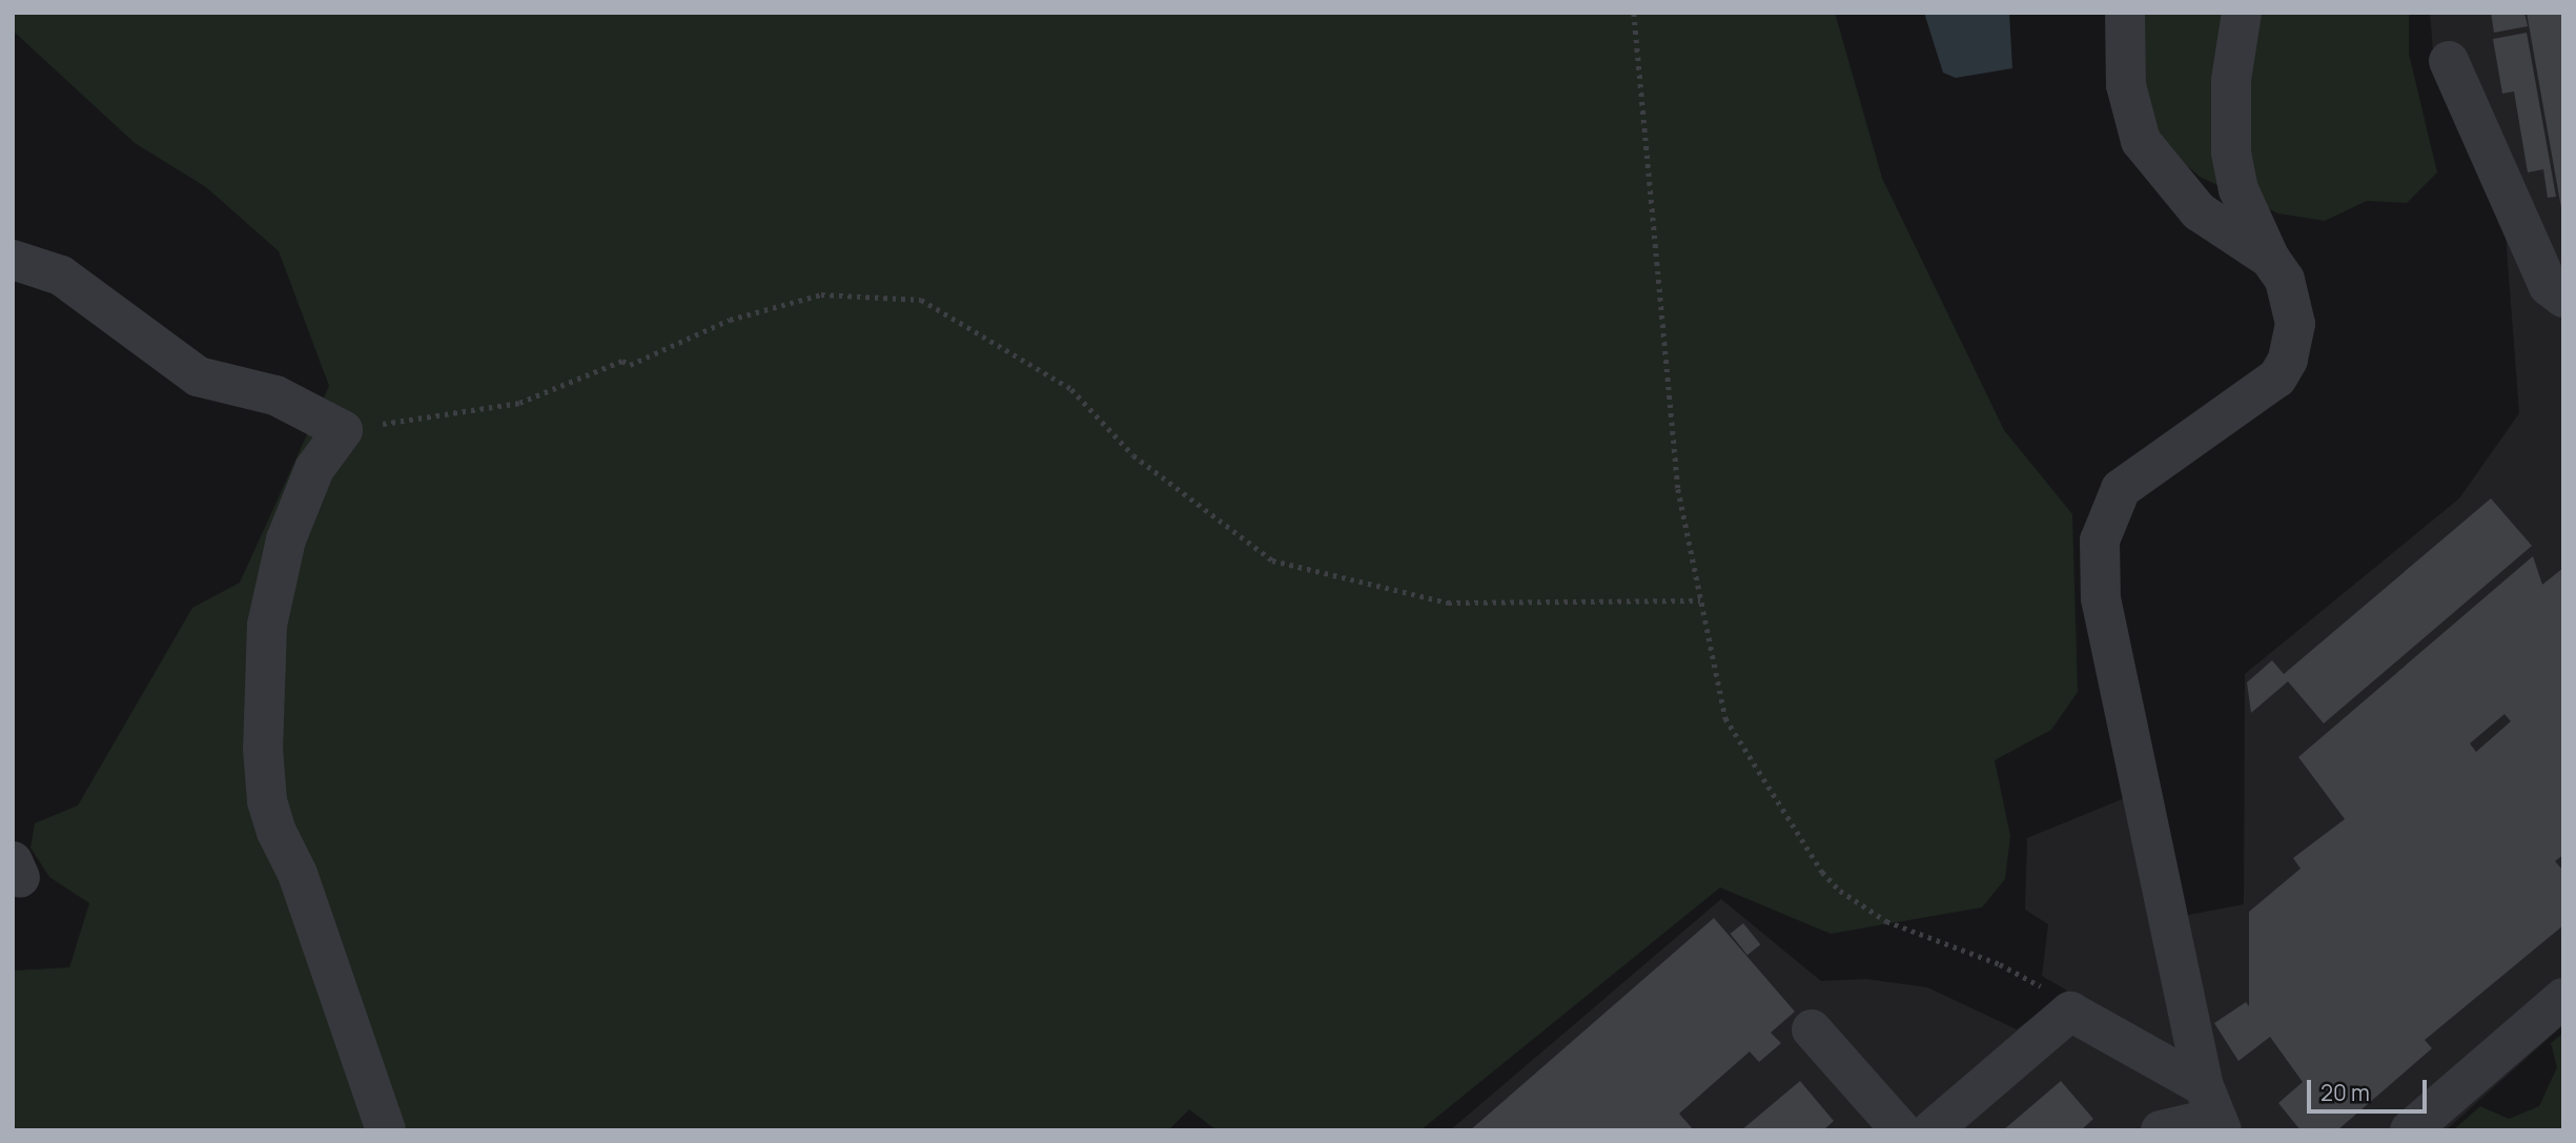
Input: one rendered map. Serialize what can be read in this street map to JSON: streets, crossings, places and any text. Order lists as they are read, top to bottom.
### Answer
{
  "scale_bar": "20 m"
}
